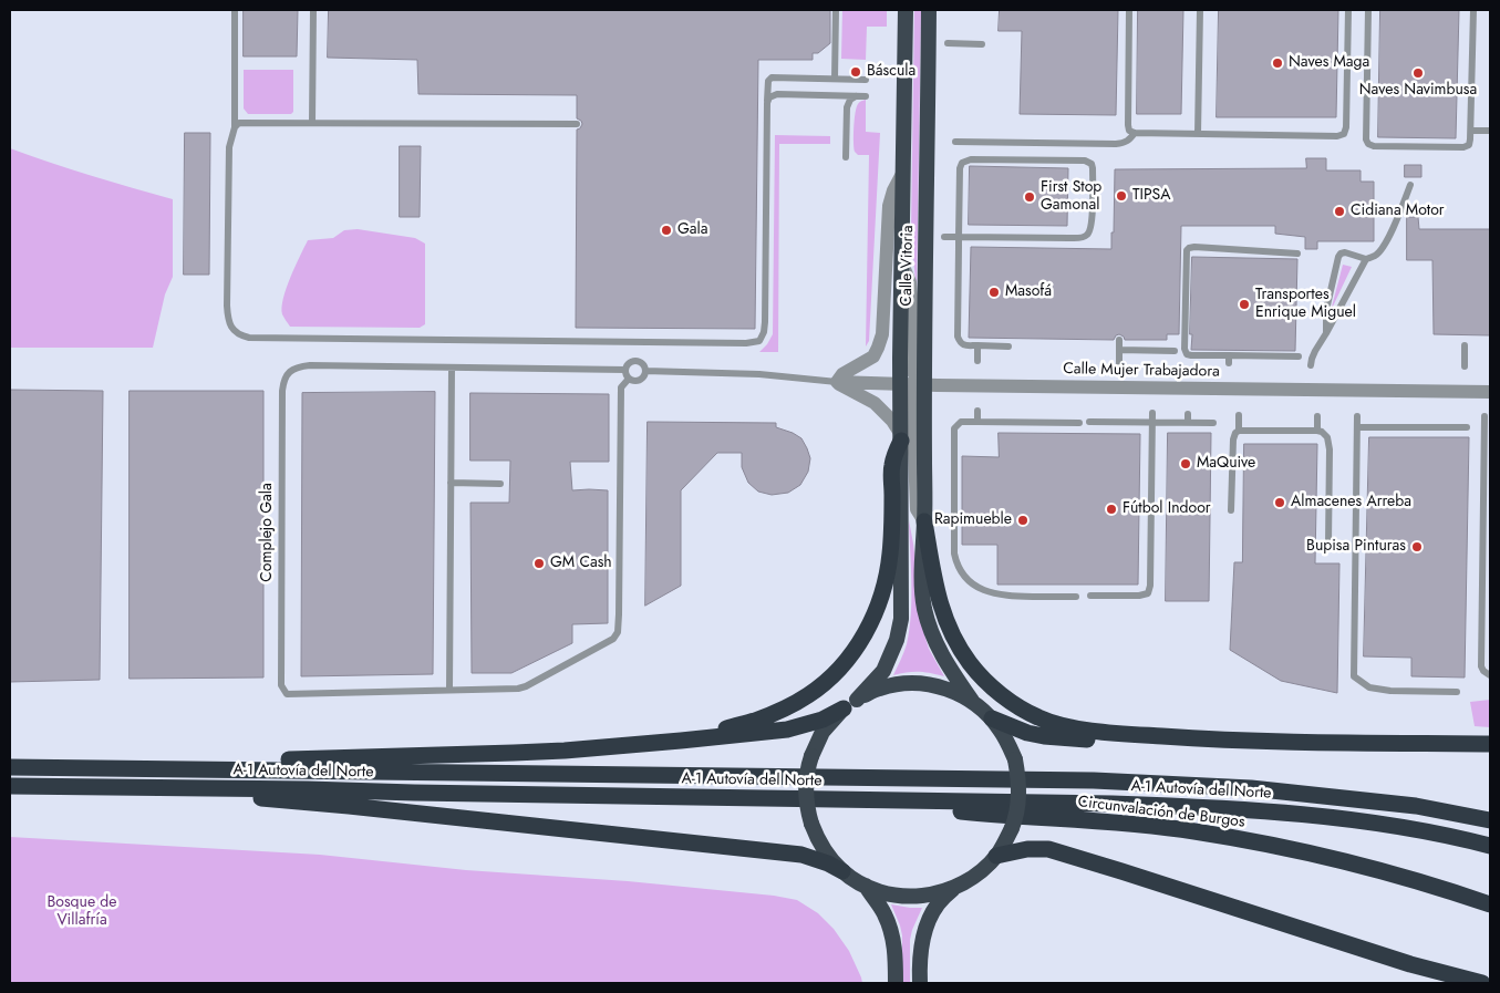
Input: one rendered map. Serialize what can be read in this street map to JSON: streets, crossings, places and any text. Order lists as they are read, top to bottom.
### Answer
{
  "streets": {
    "highway": ["Calle Vitoria", "A-1 Autovía del Norte", "Circunvalación de Burgos"],
    "street": ["Calle Mujer Trabajadora"],
    "lane": ["Complejo Gala"]
  },
  "crossings": [
    ["Calle Vitoria", "Calle Mujer Trabajadora"],
    ["A-1 Autovía del Norte", "Circunvalación de Burgos"]
  ],
  "parks": ["Bosque de Villafría"],
  "places": [
    "Naves Maga",
    "Báscula",
    "Naves Navimbusa",
    "TIPSA",
    "First Stop Gamonal",
    "Cidiana Motor",
    "Gala",
    "Masofá",
    "Transportes Enrique Miguel",
    "MaQuive",
    "Almacenes Arreba",
    "Fútbol Indoor",
    "Rapimueble",
    "Bupisa Pinturas",
    "GM Cash"
  ]
}
